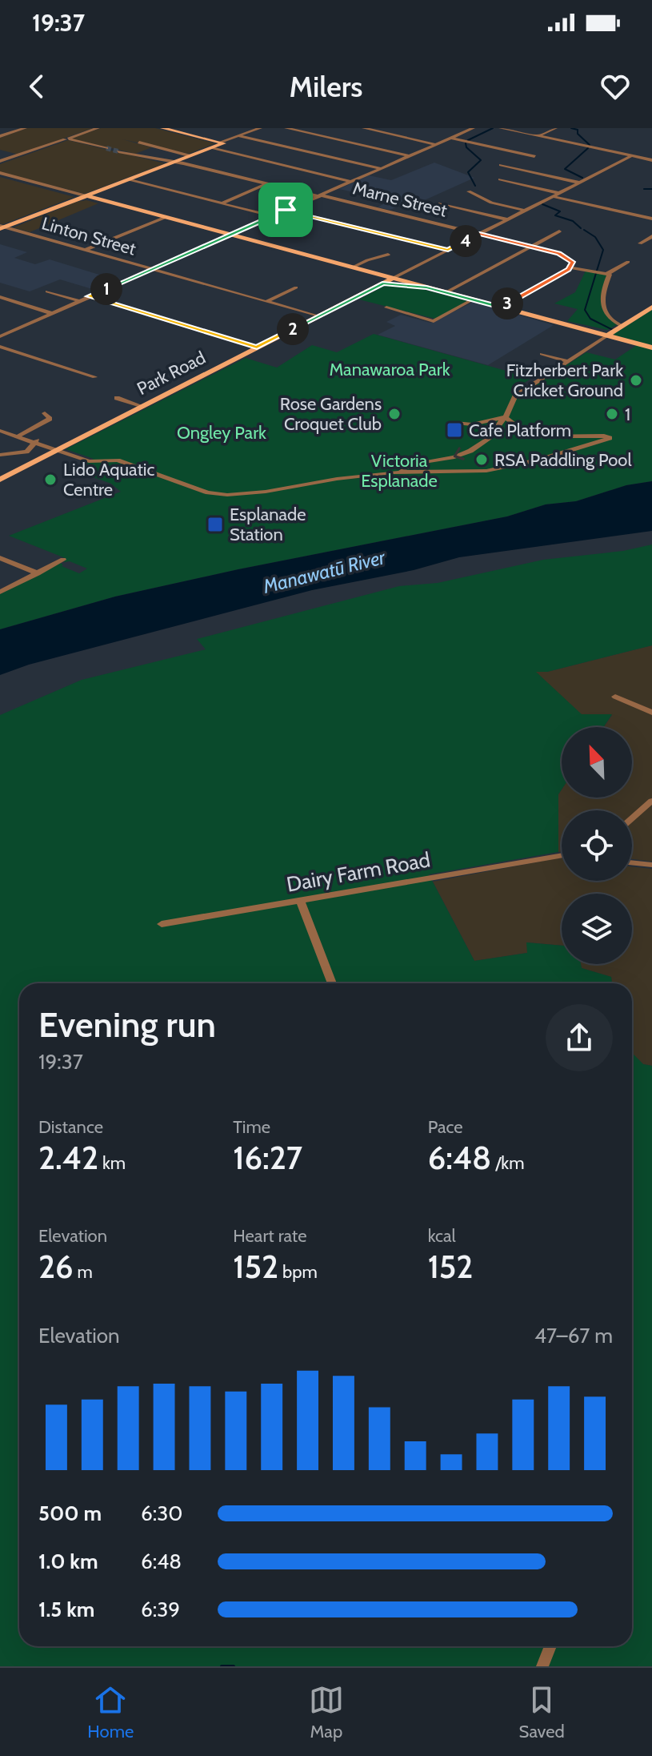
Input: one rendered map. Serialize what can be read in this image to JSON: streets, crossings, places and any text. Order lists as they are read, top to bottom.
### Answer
{
  "streets": {
    "main road": ["Park Road"],
    "street": ["Marne Street", "Linton Street", "Dairy Farm Road"]
  },
  "crossings": [
    ["Marne Street", "Park Road"],
    ["Linton Street", "Park Road"]
  ],
  "water": ["Manawatū River"],
  "parks": ["Manawaroa Park", "Ongley Park", "Victoria Esplanade"],
  "places": {
    "other": [
      "Fitzherbert Park Cricket Ground",
      "Rose Gardens Croquet Club",
      "1",
      "RSA Paddling Pool",
      "Lido Aquatic Centre"
    ],
    "transit": ["Cafe Platform", "Esplanade Station"]
  },
  "north": "top left",
  "page": {
    "status": "19:37",
    "header": "Milers",
    "pins": [
      "4",
      "1",
      "3",
      "2"
    ],
    "heading": ["Evening run", "19:37"],
    "stats": [
      ["Distance", "2.42 km"],
      ["Time", "16:27"],
      ["Pace", "6:48 /km"],
      ["Elevation", "26 m"],
      ["Heart rate", "152 bpm"],
      ["kcal", "152"]
    ],
    "chart": ["Elevation", "47–67 m"],
    "list": [
      {
        "name": "500 m",
        "note": "6:30"
      },
      {
        "name": "1.0 km",
        "note": "6:48"
      },
      {
        "name": "1.5 km",
        "note": "6:39"
      }
    ],
    "tabs": ["Home", "Map", "Saved"]
  }
}
